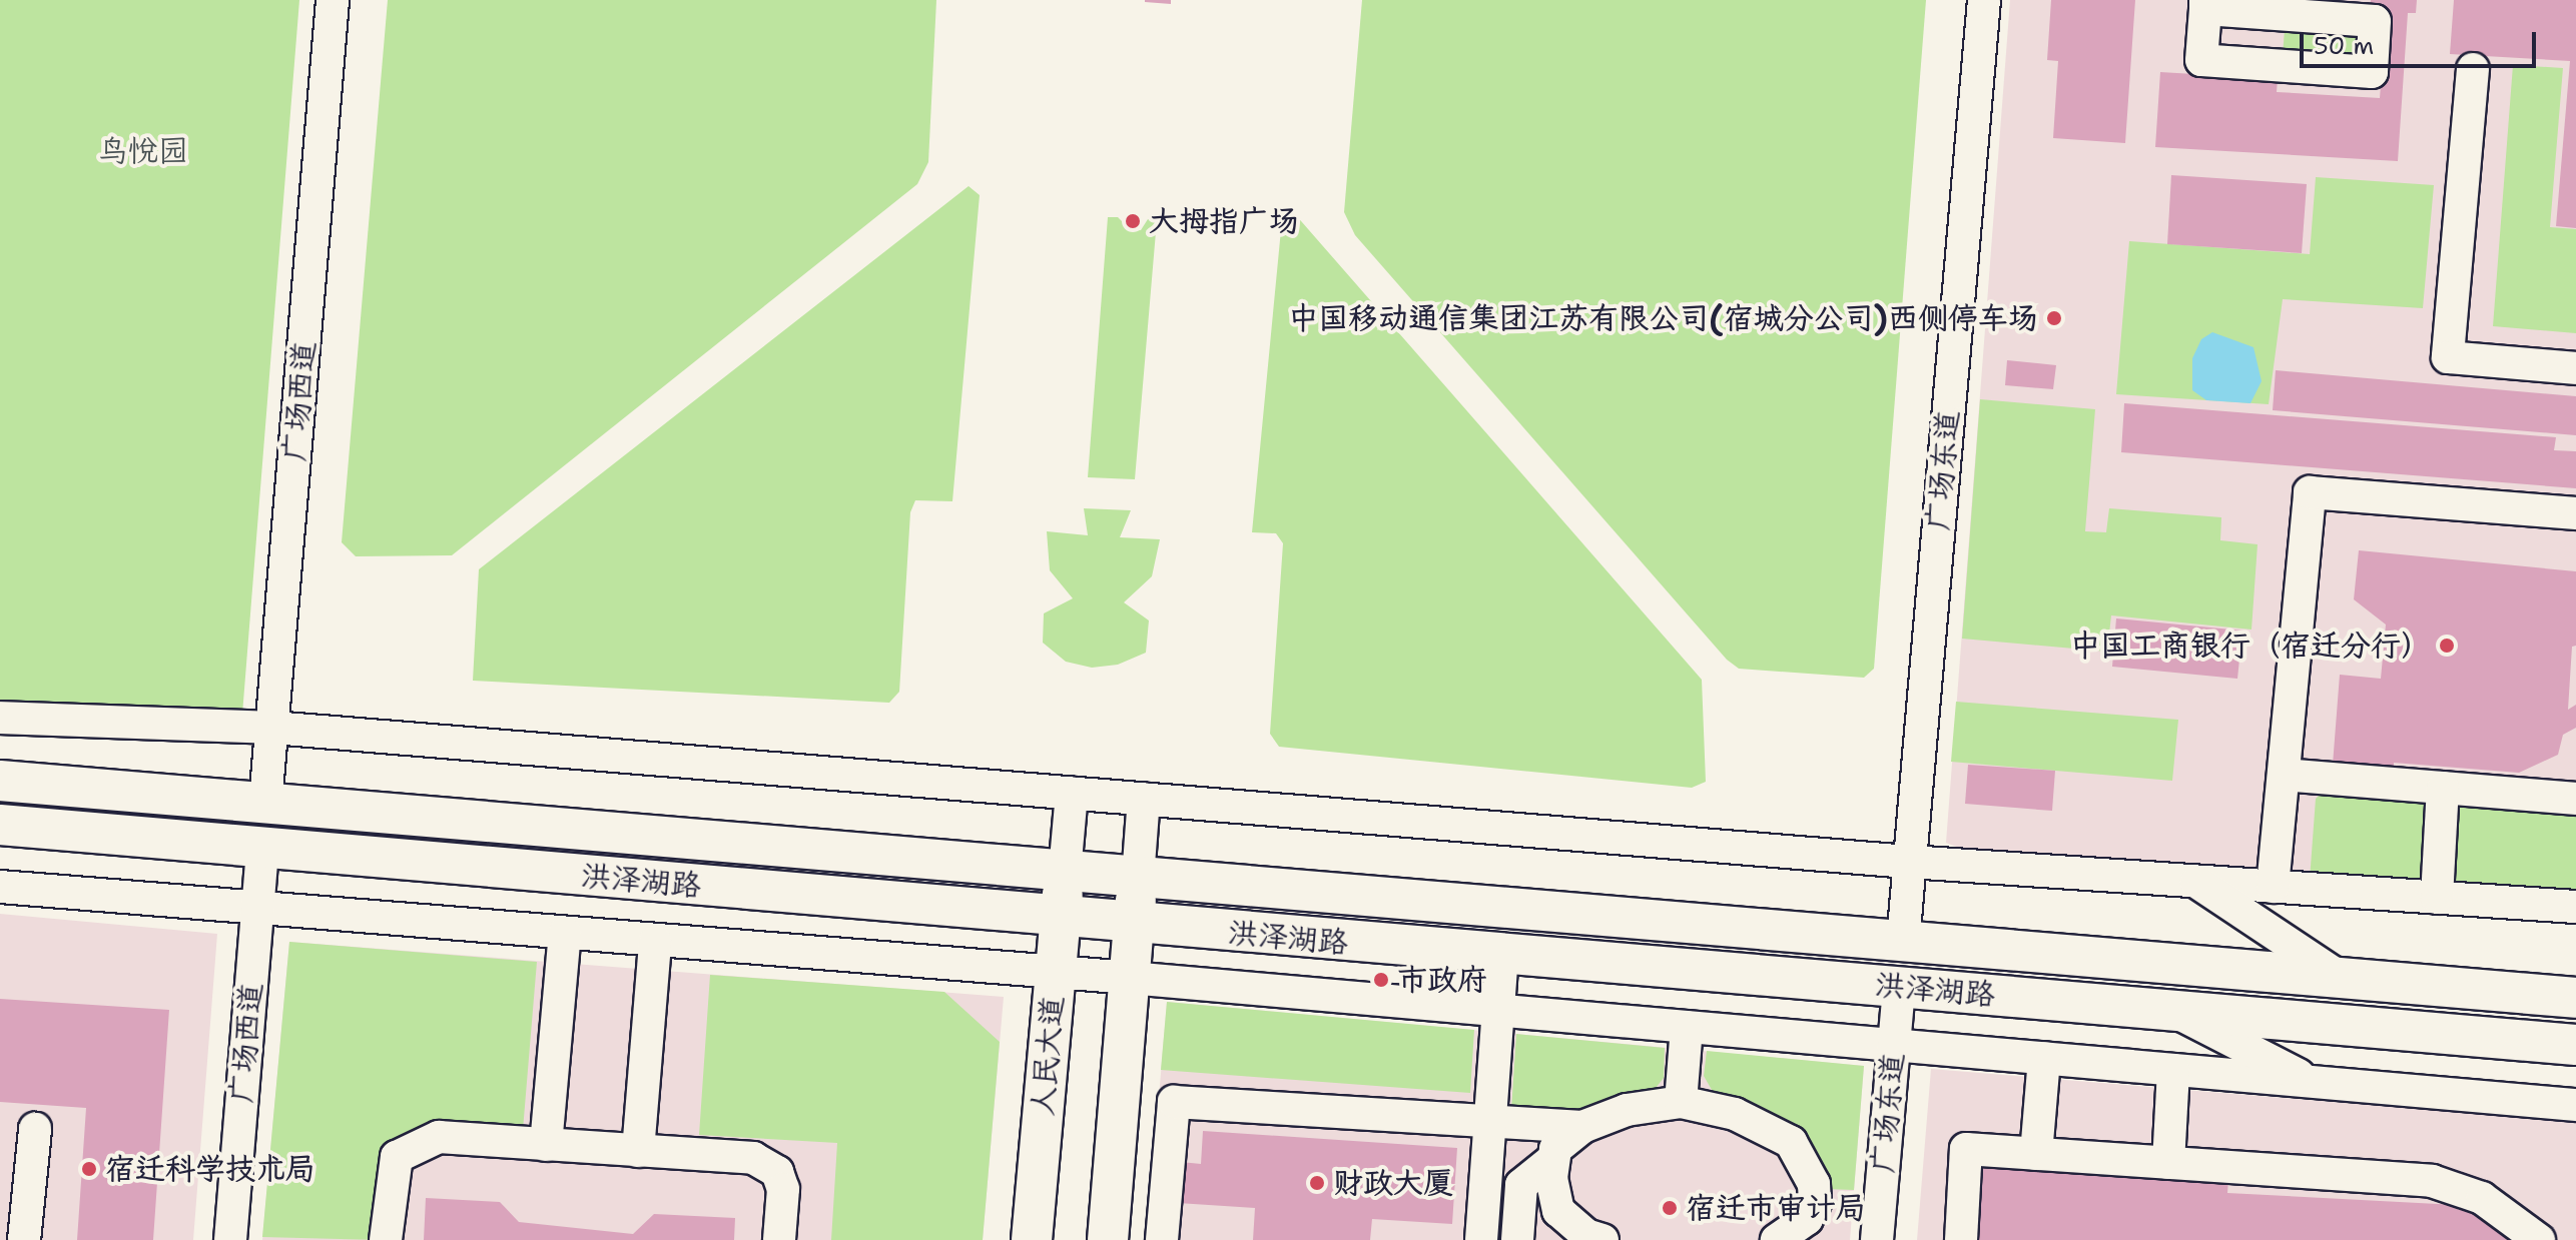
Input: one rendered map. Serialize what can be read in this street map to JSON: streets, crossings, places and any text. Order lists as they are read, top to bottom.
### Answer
{
  "streets": {
    "main road": ["洪泽湖路", "人民大道"],
    "street": ["广场西道", "广场东道"]
  },
  "crossings": [
    ["广场西道", "洪泽湖路"],
    ["广场东道", "洪泽湖路"],
    ["洪泽湖路", "人民大道"]
  ],
  "parks": ["鸟悦园"],
  "places": [
    "大拇指广场",
    "中国移动通信集团江苏有限公司(宿城分公司)西侧停车场",
    "中国工商银行（宿迁分行）",
    "市政府",
    "宿迁科学技术局",
    "财政大厦",
    "宿迁市审计局"
  ],
  "scale_bar": "50 m"
}
